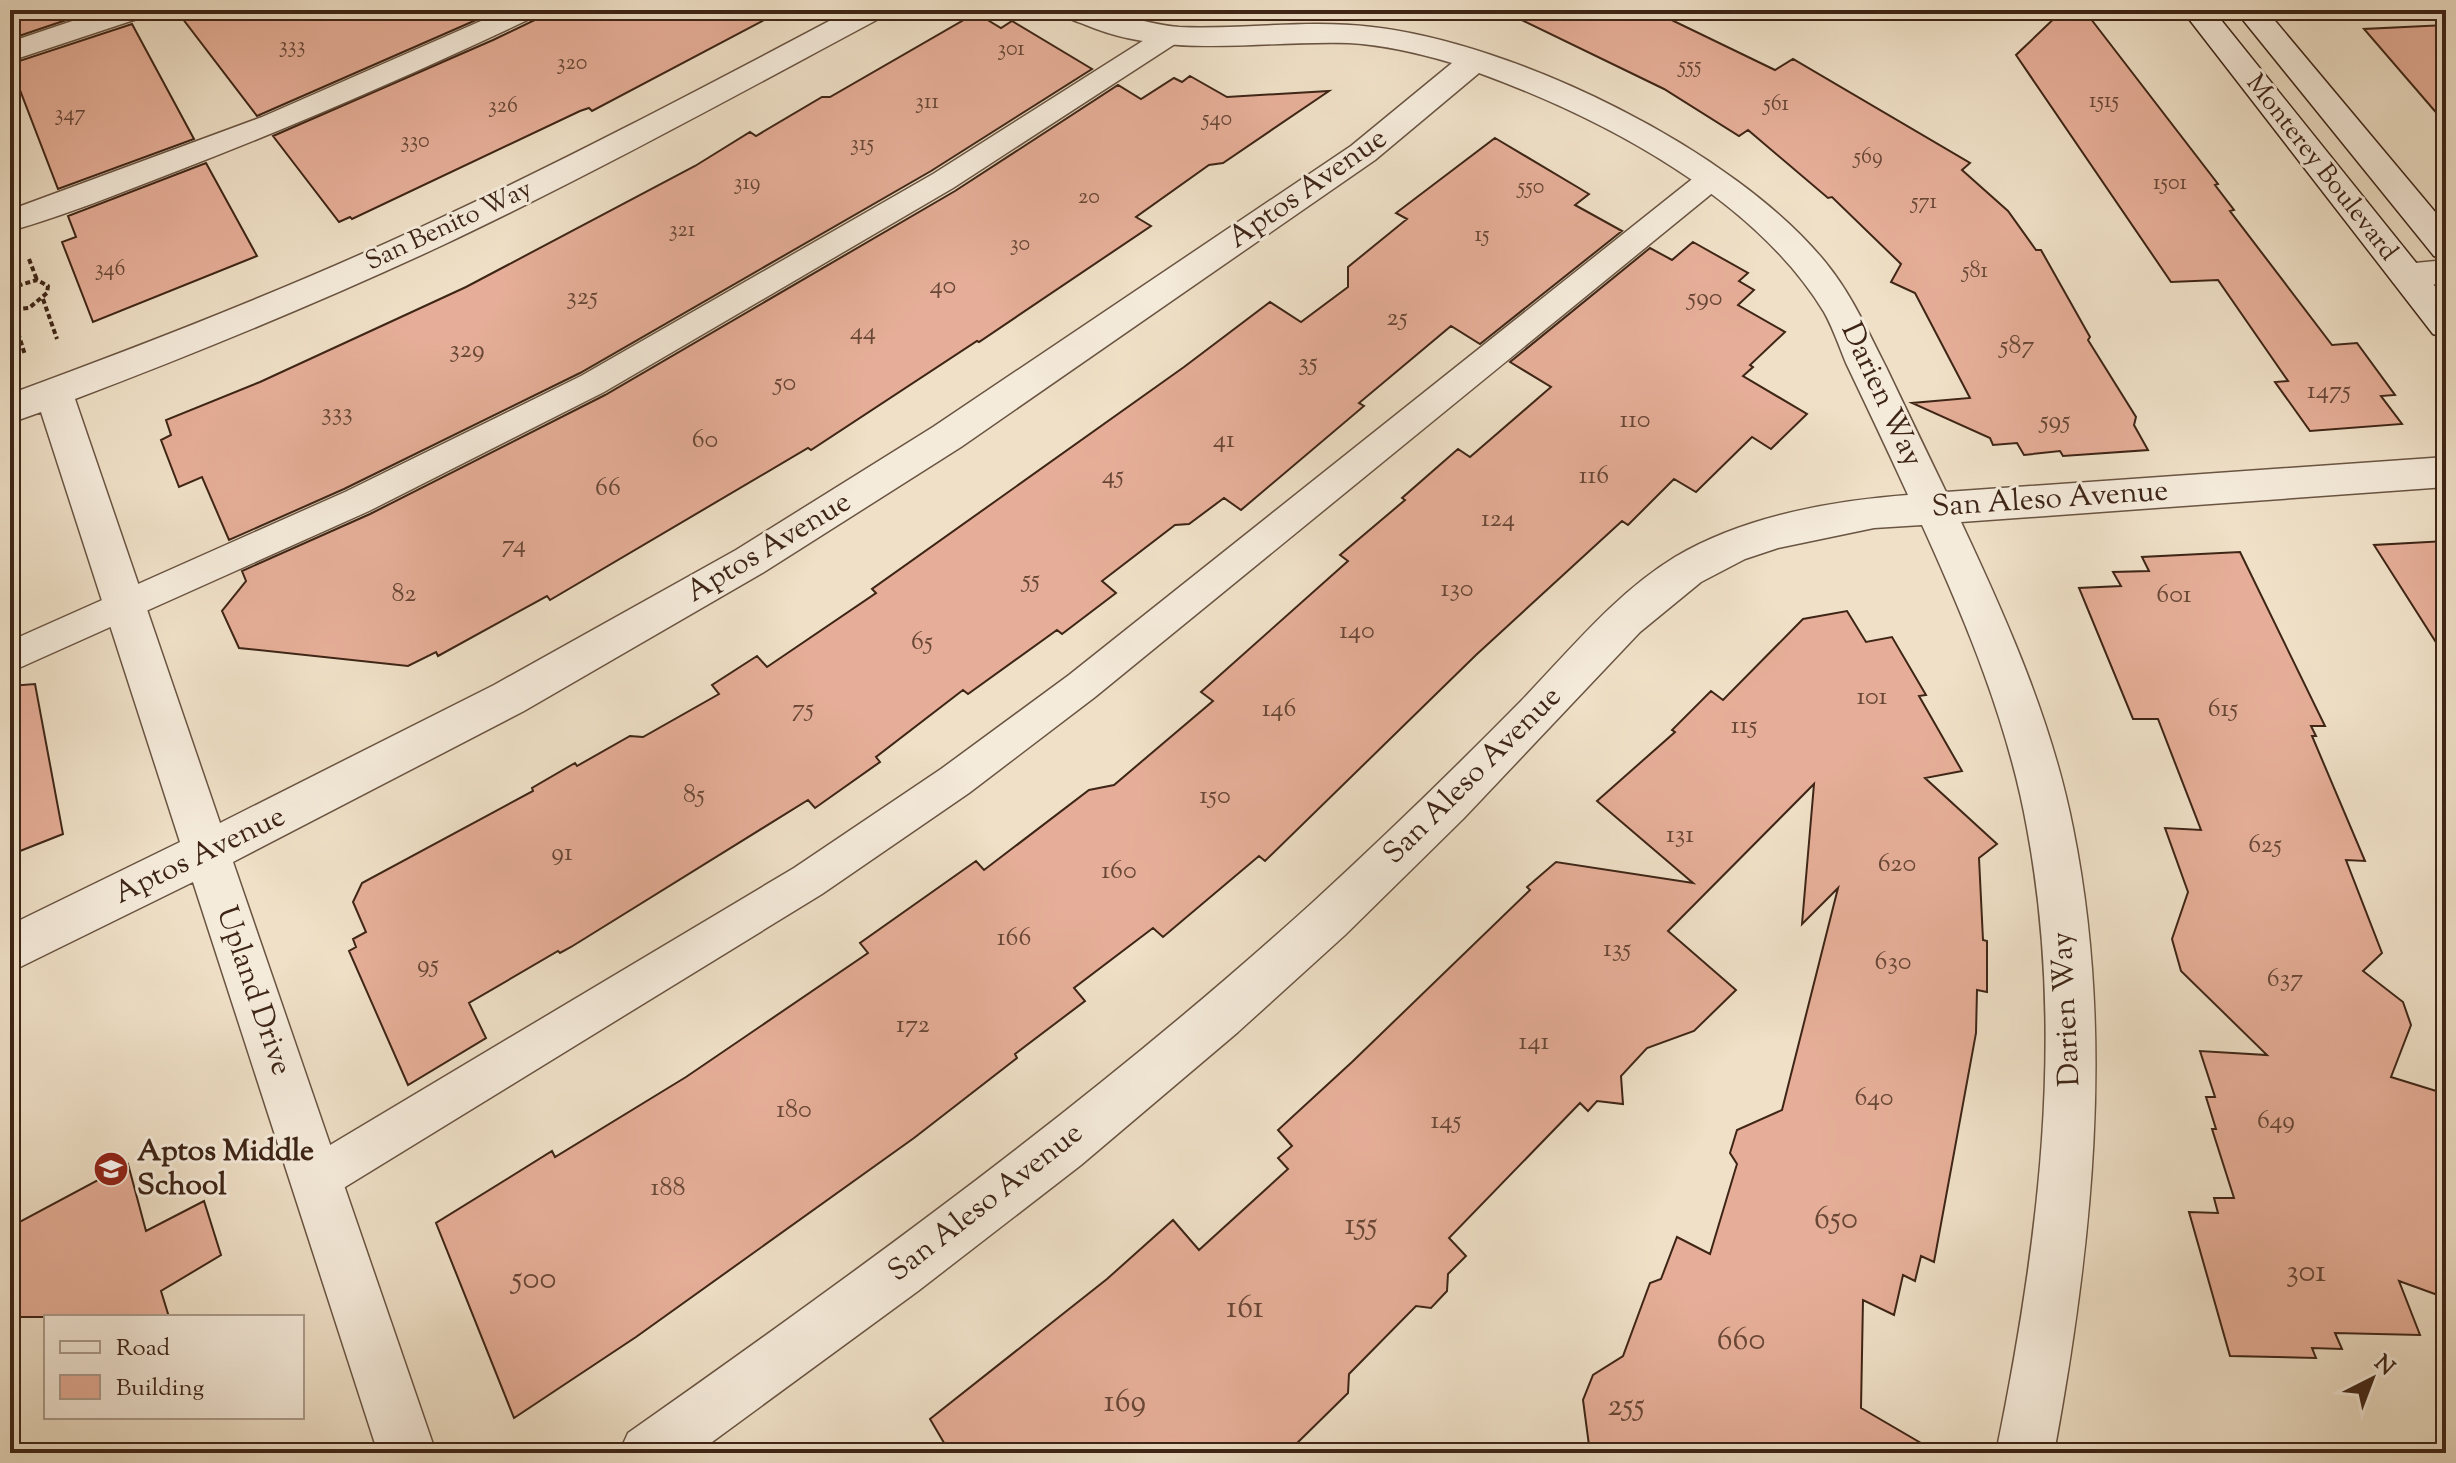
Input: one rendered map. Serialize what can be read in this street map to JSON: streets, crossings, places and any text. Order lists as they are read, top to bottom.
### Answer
{
  "streets": {
    "street": [
      "Monterey Boulevard",
      "Aptos Avenue",
      "San Benito Way",
      "Darien Way",
      "San Aleso Avenue",
      "Upland Drive"
    ]
  },
  "crossings": [
    ["Aptos Avenue", "Darien Way"],
    ["Aptos Avenue", "Upland Drive"],
    ["San Benito Way", "Upland Drive"],
    ["Darien Way", "San Aleso Avenue"]
  ],
  "places": {
    "school or university": ["Aptos Middle School"]
  },
  "house_numbers": [
    "333",
    "301",
    "320",
    "555",
    "1515",
    "311",
    "561",
    "326",
    "347",
    "540",
    "330",
    "315",
    "569",
    "319",
    "1501",
    "550",
    "20",
    "571",
    "321",
    "15",
    "30",
    "346",
    "581",
    "40",
    "325",
    "590",
    "25",
    "44",
    "587",
    "329",
    "35",
    "50",
    "1475",
    "333",
    "110",
    "595",
    "60",
    "41",
    "45",
    "116",
    "66",
    "124",
    "74",
    "55",
    "130",
    "82",
    "601",
    "140",
    "65",
    "101",
    "75",
    "146",
    "615",
    "115",
    "85",
    "150",
    "131",
    "625",
    "91",
    "620",
    "160",
    "166",
    "135",
    "630",
    "95",
    "637",
    "172",
    "141",
    "640",
    "180",
    "145",
    "649",
    "188",
    "650",
    "155",
    "301",
    "500",
    "161",
    "660",
    "169",
    "255"
  ],
  "legend": ["Road", "Building"],
  "north": "top right"
}
